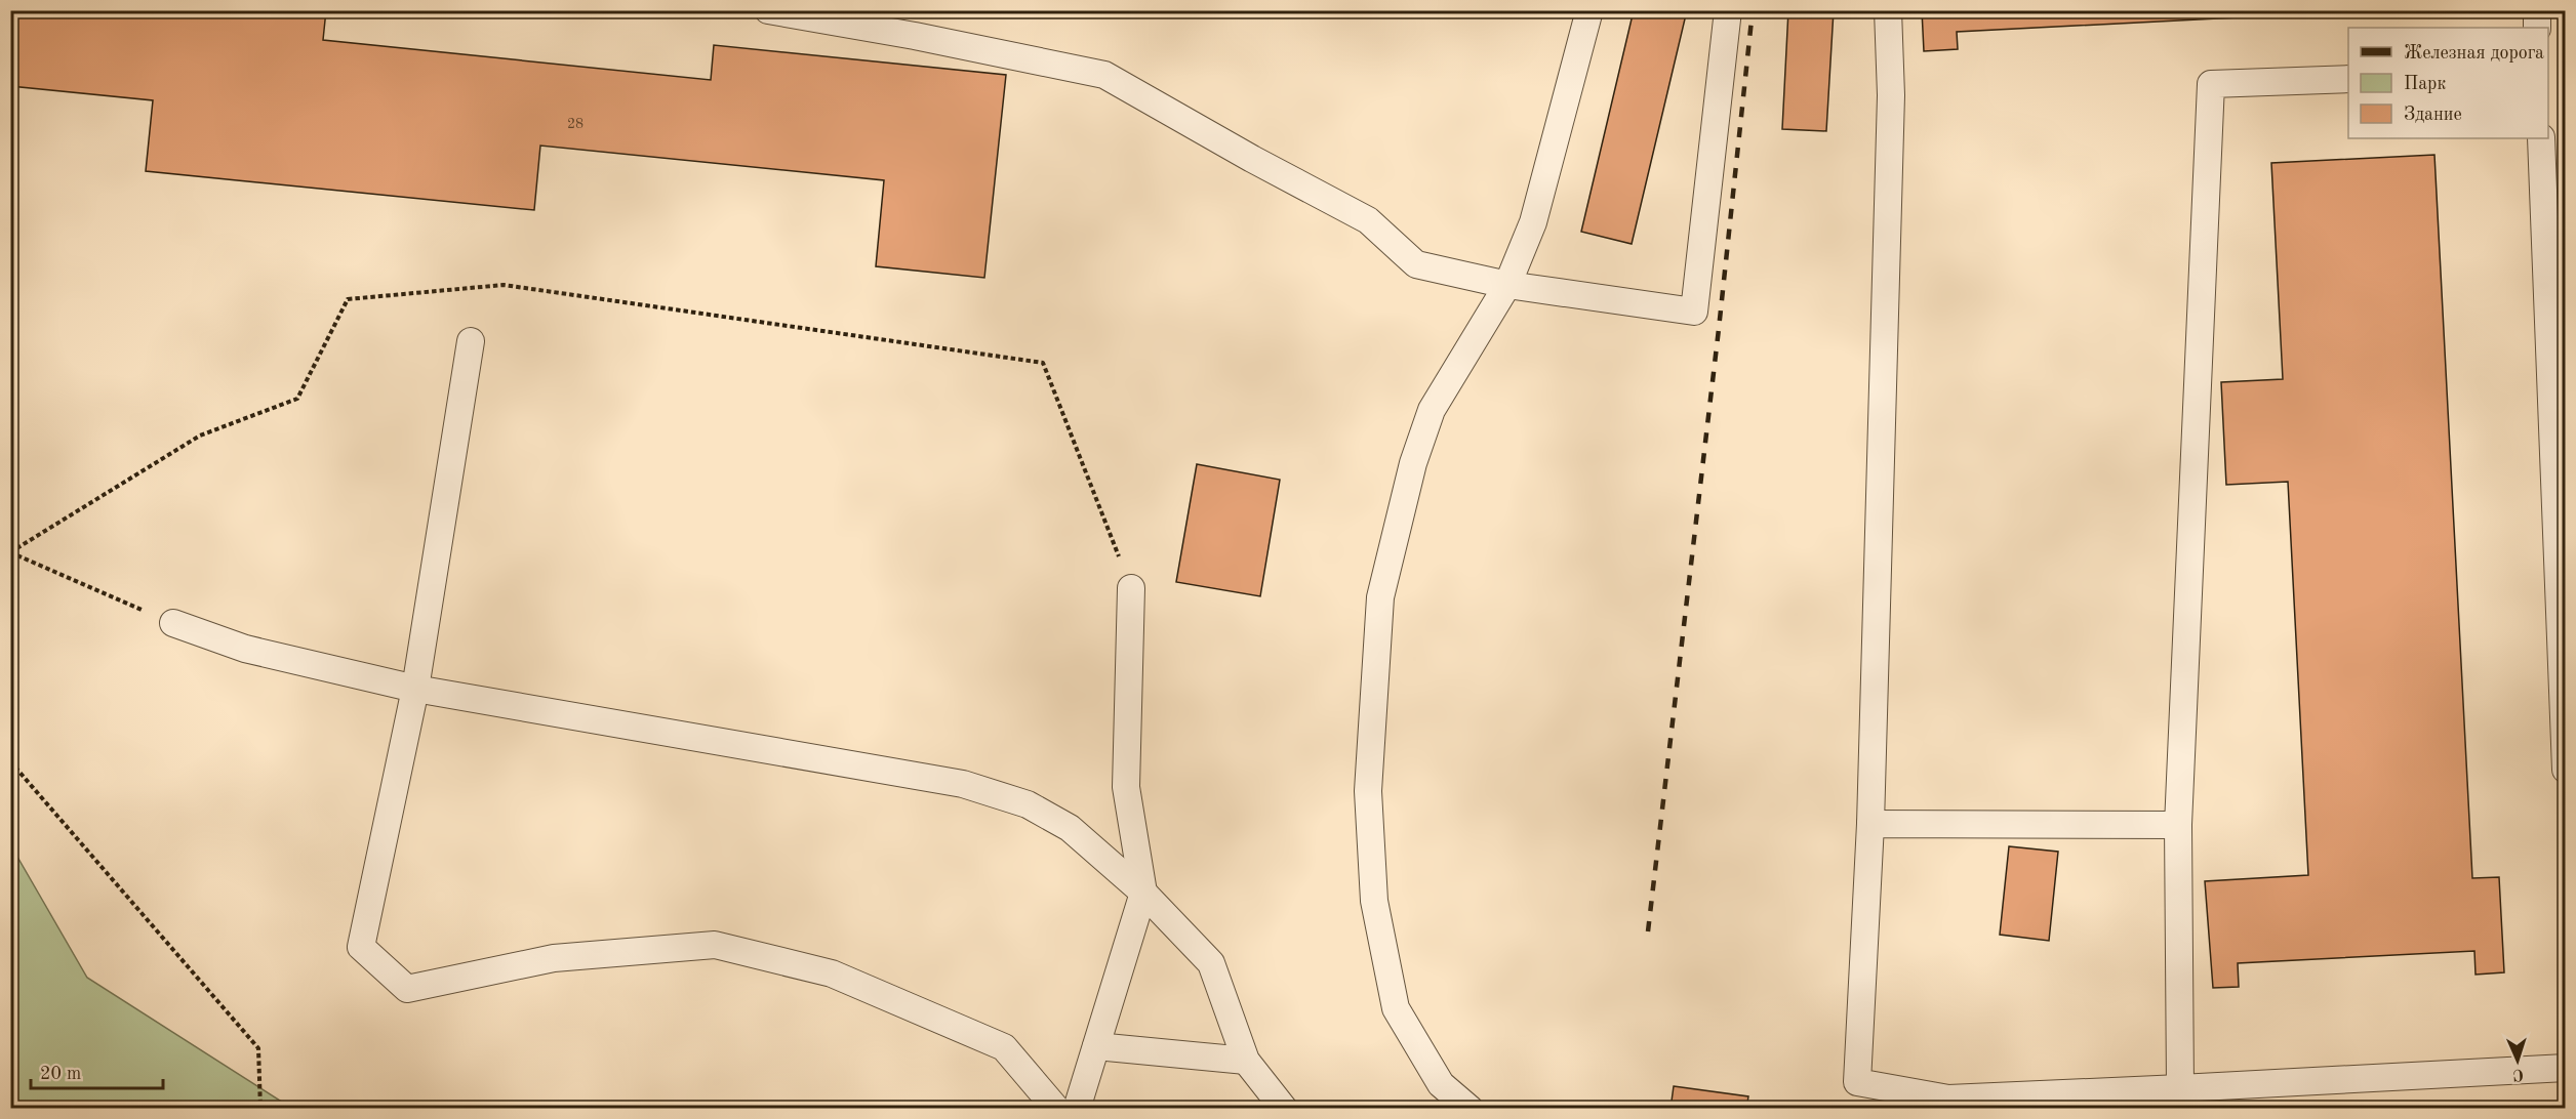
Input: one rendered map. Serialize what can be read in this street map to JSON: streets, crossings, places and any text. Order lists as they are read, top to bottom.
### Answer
{
  "house_numbers": ["28"],
  "legend": ["Железная дорога", "Парк", "Здание"],
  "scale_bar": "20 m",
  "north": "bottom"
}
